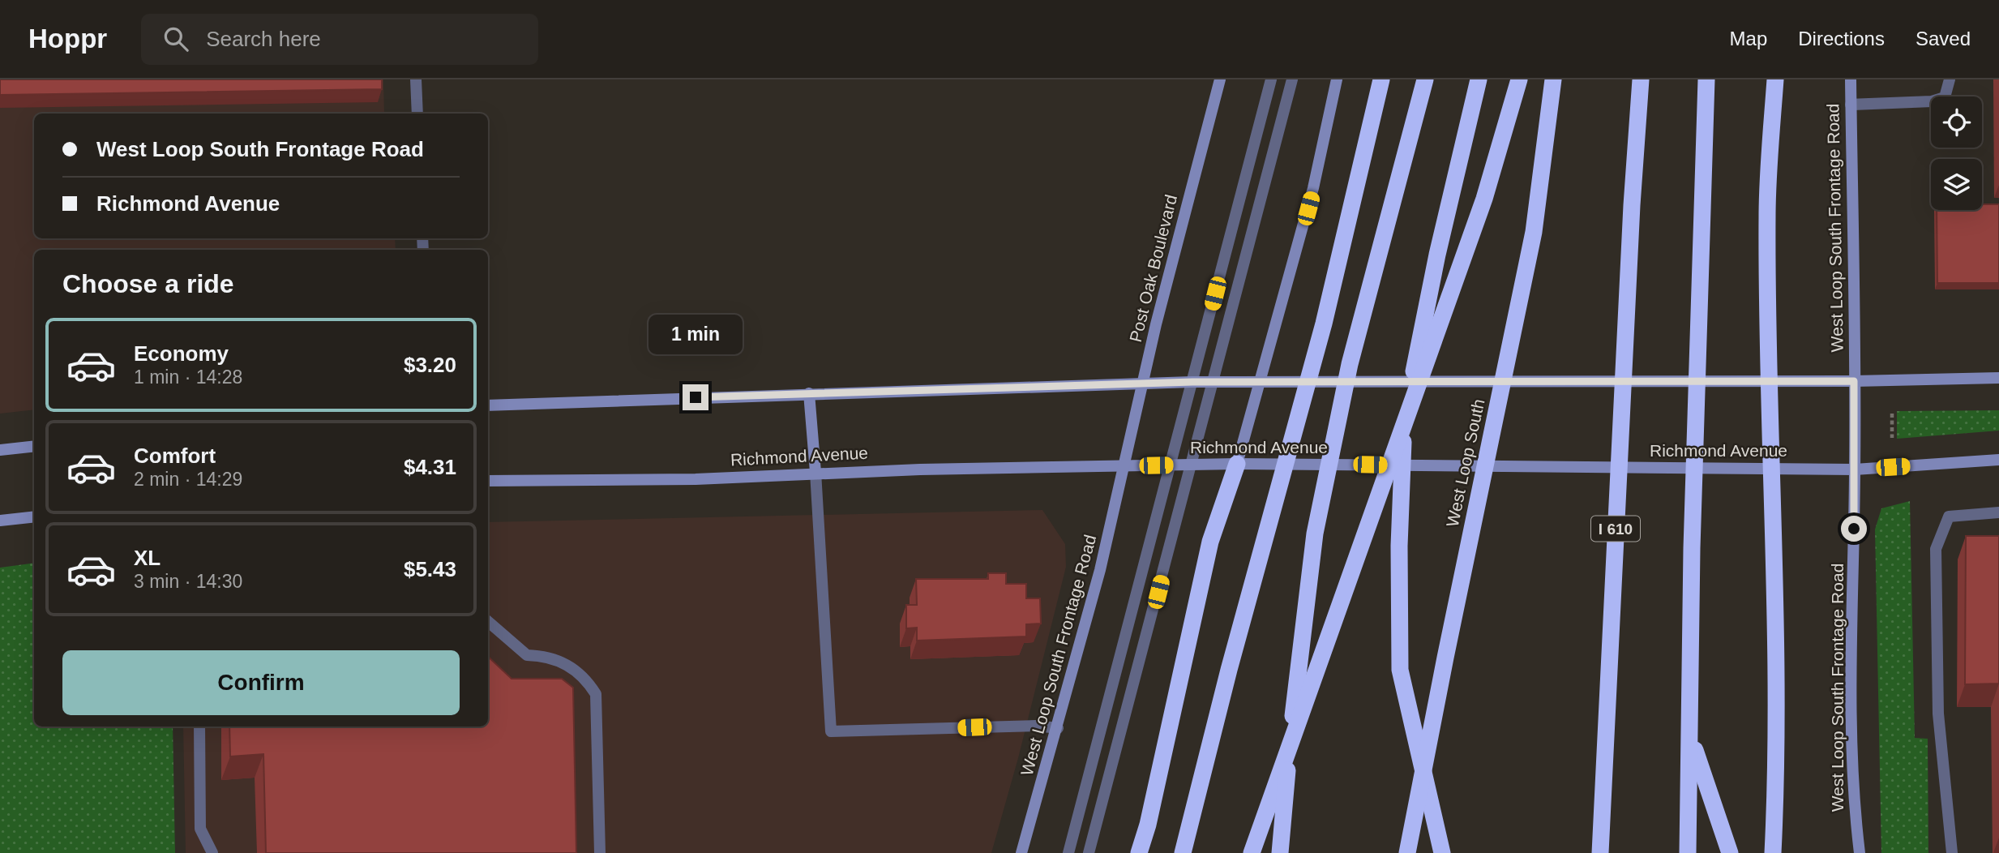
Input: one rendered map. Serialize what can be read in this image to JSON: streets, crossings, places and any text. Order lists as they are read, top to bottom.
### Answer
{
  "streets": {
    "highway": ["West Loop South", "I 610"],
    "main road": ["West Loop South Frontage Road", "Post Oak Boulevard", "Richmond Avenue"]
  },
  "crossings": [
    ["West Loop South Frontage Road", "Post Oak Boulevard"],
    ["West Loop South Frontage Road", "Richmond Avenue"],
    ["Post Oak Boulevard", "Richmond Avenue"]
  ],
  "page": {
    "header": "Hoppr",
    "search": "Search here",
    "nav": ["Map", "Directions", "Saved"],
    "banner": ["West Loop South Frontage Road", "Richmond Avenue"],
    "heading": "Choose a ride",
    "bubble": "1 min",
    "list": [
      {
        "name": "Economy",
        "note": "1 min · 14:28",
        "value": "$3.20"
      },
      {
        "name": "Comfort",
        "note": "2 min · 14:29",
        "value": "$4.31"
      },
      {
        "name": "XL",
        "note": "3 min · 14:30",
        "value": "$5.43"
      }
    ],
    "buttons": "Confirm"
  }
}
